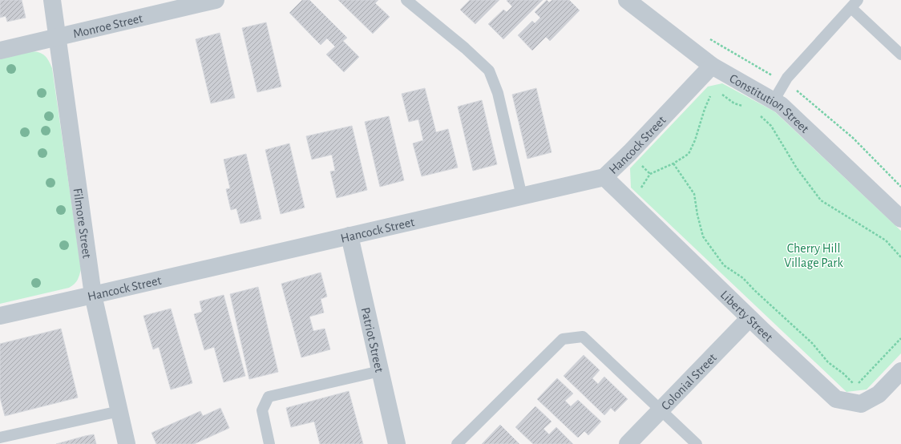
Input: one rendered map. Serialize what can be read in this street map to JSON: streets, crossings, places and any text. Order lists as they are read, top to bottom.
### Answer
{
  "streets": {
    "street": [
      "Monroe Street",
      "Constitution Street",
      "Hancock Street",
      "Filmore Street",
      "Liberty Street",
      "Patriot Street",
      "Colonial Street"
    ]
  },
  "crossings": [
    ["Monroe Street", "Filmore Street"],
    ["Constitution Street", "Hancock Street"],
    ["Hancock Street", "Filmore Street"],
    ["Hancock Street", "Liberty Street"],
    ["Hancock Street", "Patriot Street"],
    ["Liberty Street", "Colonial Street"]
  ],
  "parks": ["Cherry Hill Village Park"]
}
